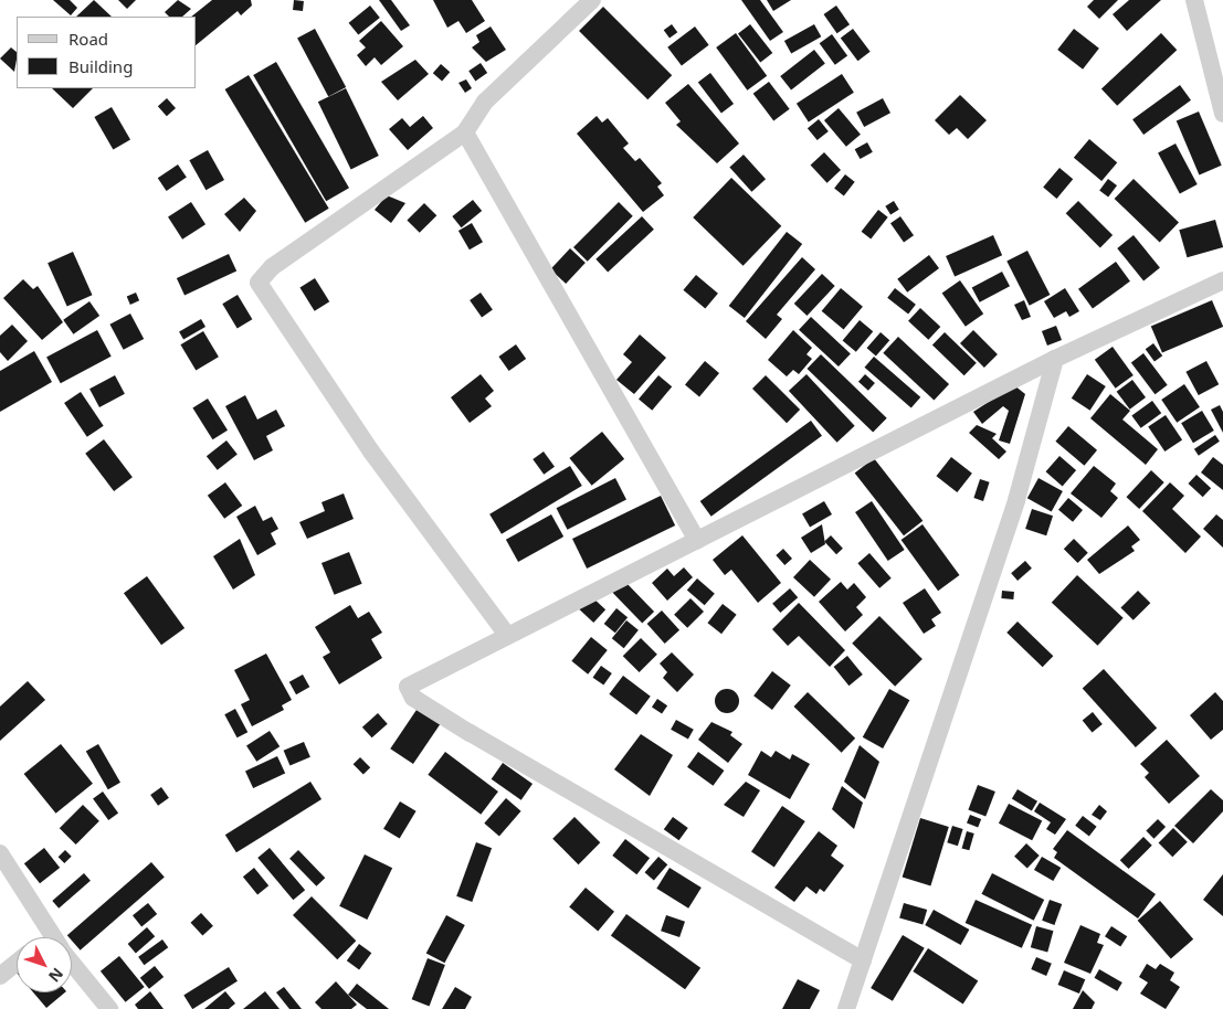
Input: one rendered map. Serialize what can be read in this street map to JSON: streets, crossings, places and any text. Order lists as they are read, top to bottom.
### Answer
{
  "legend": ["Road", "Building"],
  "north": "bottom right"
}
